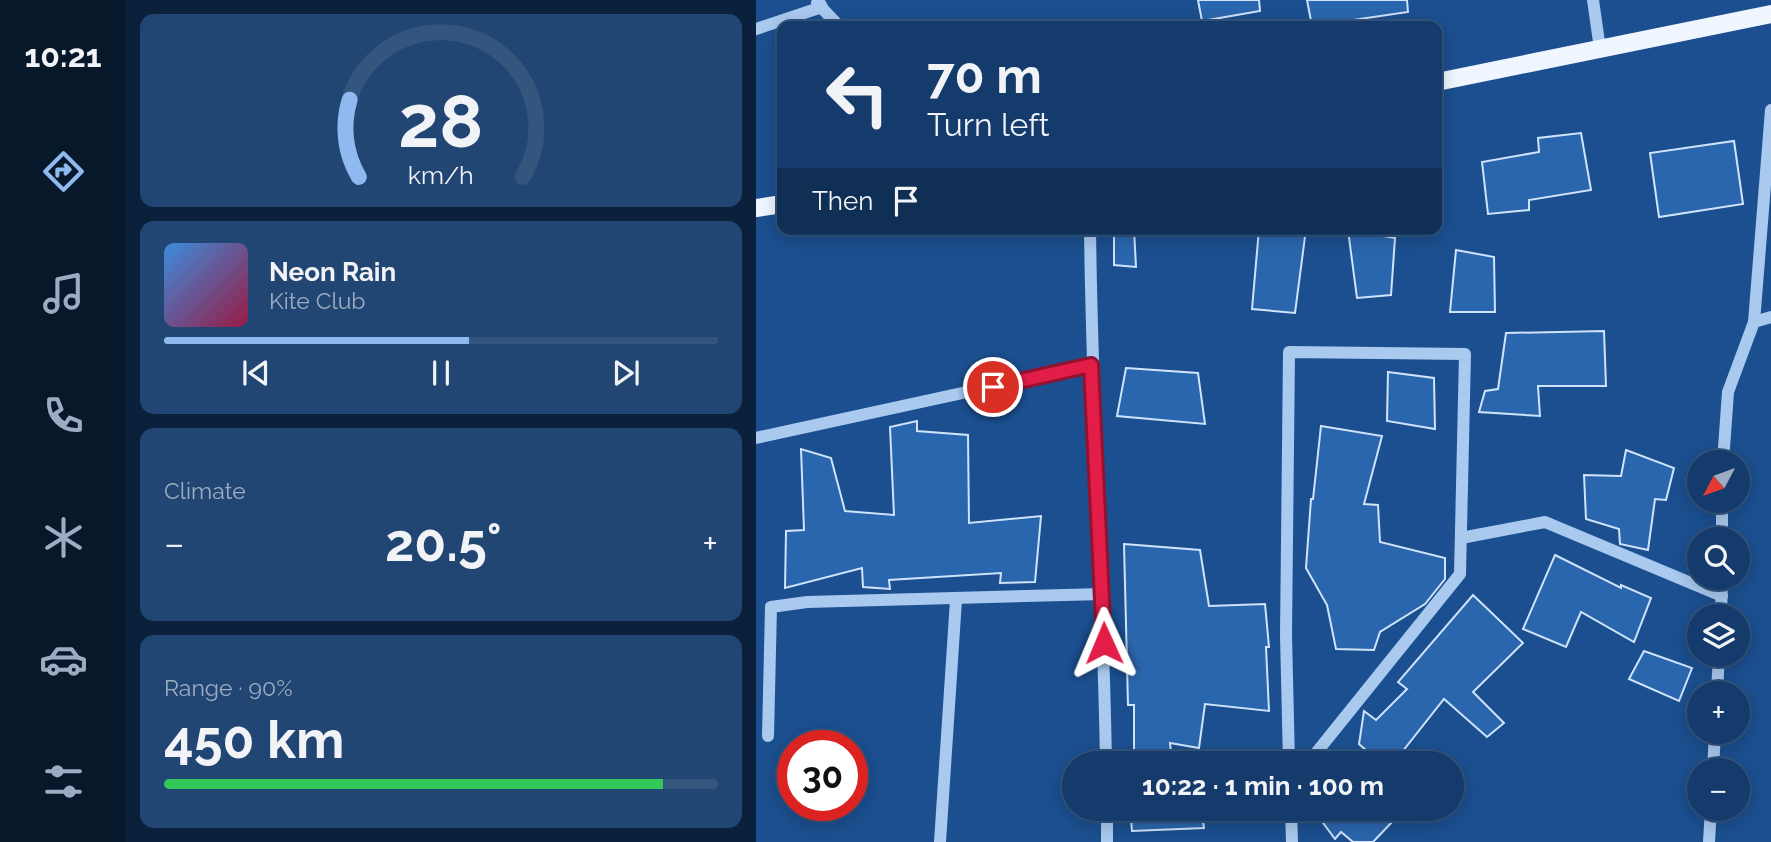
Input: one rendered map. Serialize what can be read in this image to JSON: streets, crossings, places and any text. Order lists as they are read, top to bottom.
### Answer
{
  "north": "bottom left",
  "page": {
    "tabs": "10:21",
    "turn": ["70 m", "Turn left"],
    "then": "Then",
    "song": ["Neon Rain", "Kite Club"],
    "tile": [
      "Climate",
      ["Range · 90%", "450 km"]
    ],
    "map_buttons": ["+", "−"],
    "heat": ["−", "20.5°", "+"],
    "limit": "30",
    "trip": "10:22 · 1 min · 100 m",
    "gauge": ["28", "km/h"]
  }
}
